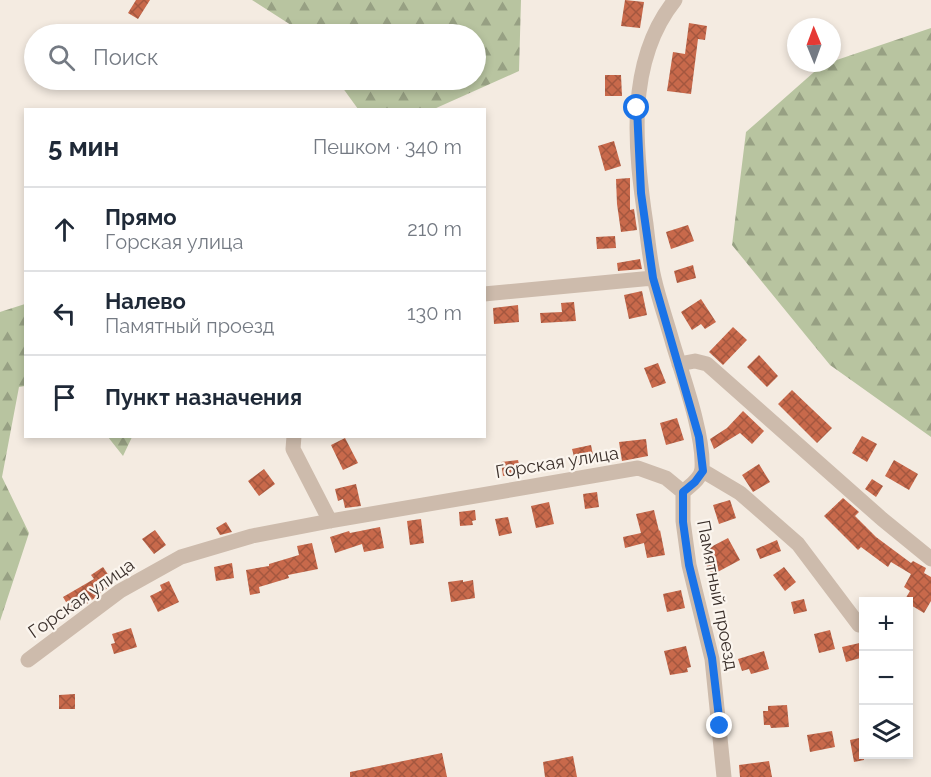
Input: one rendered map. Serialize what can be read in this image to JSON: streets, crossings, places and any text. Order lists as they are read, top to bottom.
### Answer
{
  "streets": {
    "street": ["Горская улица", "Памятный проезд"]
  },
  "crossings": [
    ["Горская улица", "Памятный проезд"]
  ],
  "north": "top",
  "page": {
    "search": "Поиск",
    "heading": ["5 мин", "Пешком · 340 m"],
    "list": [
      ["Прямо", "Горская улица", "210 m"],
      ["Налево", "Памятный проезд", "130 m"],
      "Пункт назначения"
    ],
    "map_buttons": ["+", "−"]
  }
}
